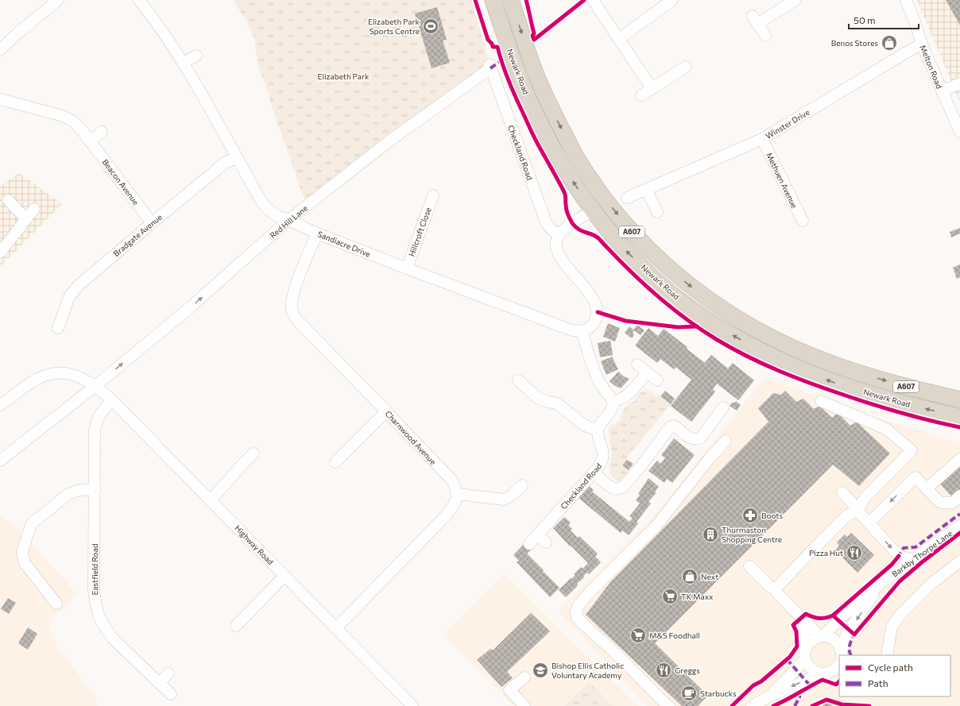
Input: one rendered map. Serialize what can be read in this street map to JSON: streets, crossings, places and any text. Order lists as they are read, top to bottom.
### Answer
{
  "streets": {
    "highway": ["Newark Road", "A607"],
    "street": [
      "Melton Road",
      "Winster Drive",
      "Checkland Road",
      "Methuen Avenue",
      "Beacon Avenue",
      "Red Hill Lane",
      "Hillcroft Close",
      "Bradgate Avenue",
      "Sandiacre Drive",
      "Charnwood Avenue",
      "Highway Road",
      "Barkby Thorpe Lane",
      "Eastfield Road"
    ]
  },
  "crossings": [
    ["Melton Road", "Winster Drive"],
    ["Winster Drive", "Methuen Avenue"],
    ["Checkland Road", "Red Hill Lane"],
    ["Beacon Avenue", "Bradgate Avenue"],
    ["Red Hill Lane", "Sandiacre Drive"],
    ["Red Hill Lane", "Highway Road"],
    ["Hillcroft Close", "Sandiacre Drive"],
    ["Bradgate Avenue", "Sandiacre Drive"],
    ["Sandiacre Drive", "Charnwood Avenue"],
    ["Highway Road", "Eastfield Road"]
  ],
  "one_way": ["Red Hill Lane"],
  "parks": ["Elizabeth Park"],
  "places": {
    "sports": ["Elizabeth Park Sports Centre"],
    "shop": ["Benos Stores", "Next"],
    "pharmacy": ["Boots"],
    "building": ["Thurmaston Shopping Centre"],
    "restaurant": ["Pizza Hut", "Greggs"],
    "supermarket": ["TK Maxx", "M&S Foodhall"],
    "school or university": ["Bishop Ellis Catholic Voluntary Academy"],
    "cafe": ["Starbucks"]
  },
  "legend": ["Cycle path", "Path"],
  "scale_bar": "50 m"
}
